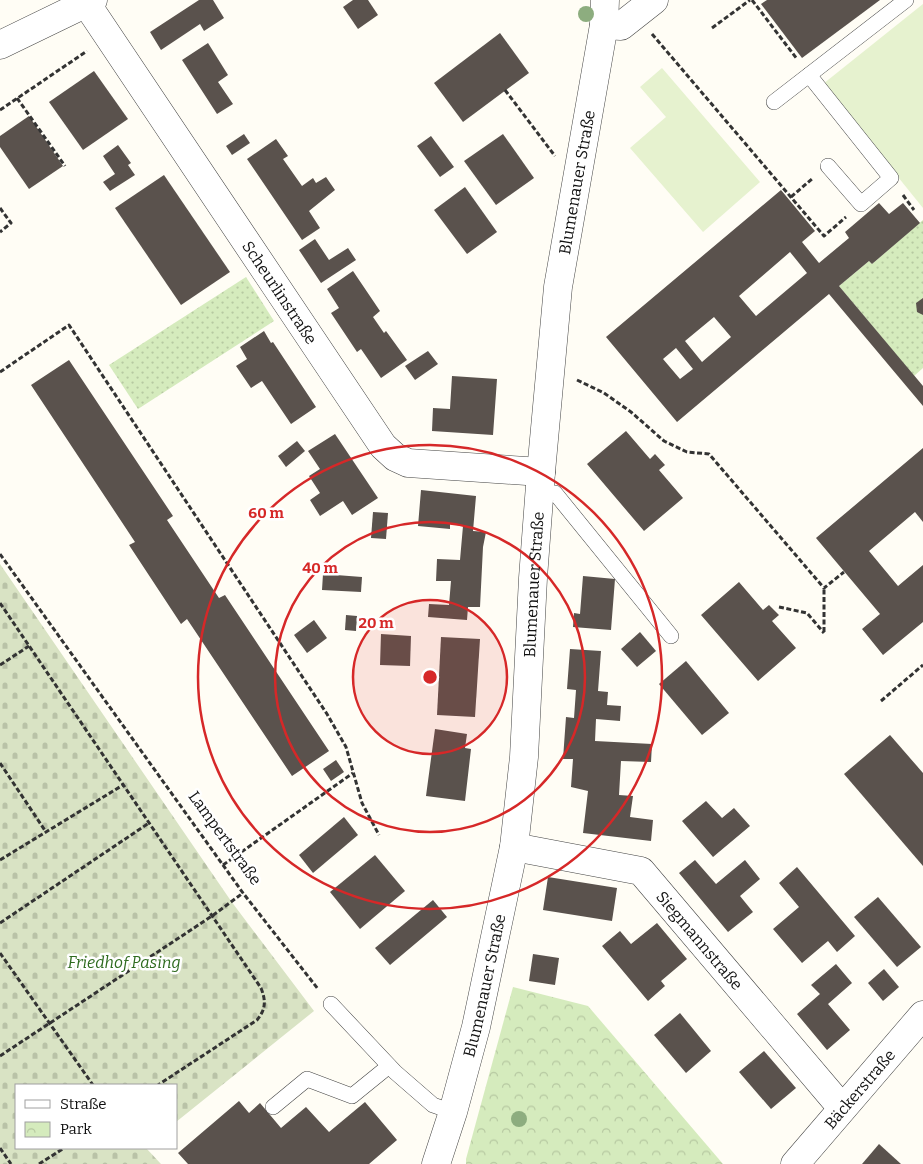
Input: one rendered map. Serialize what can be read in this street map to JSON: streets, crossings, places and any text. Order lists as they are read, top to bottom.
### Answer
{
  "streets": {
    "street": [
      "Blumenauer Straße",
      "Scheurlinstraße",
      "Siegmannstraße",
      "Bäckerstraße"
    ],
    "path": ["Lampertstraße"]
  },
  "crossings": [
    ["Blumenauer Straße", "Scheurlinstraße"],
    ["Blumenauer Straße", "Siegmannstraße"],
    ["Siegmannstraße", "Bäckerstraße"]
  ],
  "parks": ["Friedhof Pasing"],
  "legend": ["Straße", "Park"],
  "rings": ["60 m", "40 m", "20 m"]
}
